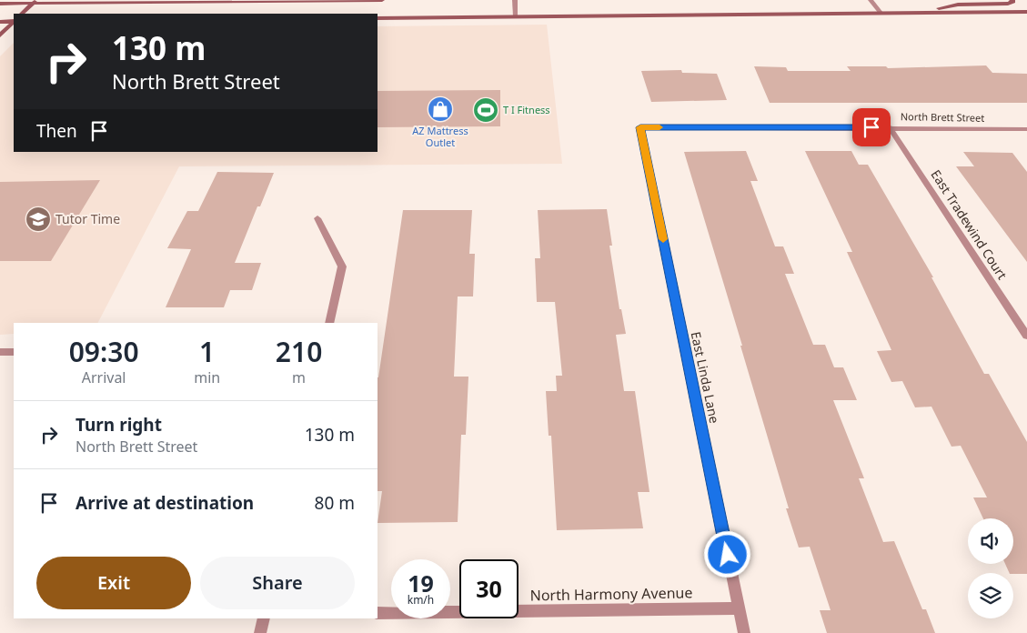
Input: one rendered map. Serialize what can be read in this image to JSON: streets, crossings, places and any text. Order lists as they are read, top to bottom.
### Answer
{
  "streets": {
    "street": [
      "North Brett Street",
      "East Tradewind Court",
      "East Linda Lane",
      "North Harmony Avenue"
    ]
  },
  "crossings": [
    ["North Brett Street", "East Tradewind Court"],
    ["North Brett Street", "East Linda Lane"],
    ["East Linda Lane", "North Harmony Avenue"]
  ],
  "places": {
    "shop": ["AZ Mattress Outlet"],
    "sports": ["T I Fitness"],
    "school or university": ["Tutor Time"]
  },
  "page": {
    "turn": ["130 m", "North Brett Street"],
    "then": "Then",
    "eta": [
      "09:30",
      "Arrival",
      "1",
      "min",
      "210",
      "m"
    ],
    "list": [
      {
        "name": "Turn right",
        "note": "North Brett Street",
        "value": "130 m"
      },
      {
        "name": "Arrive at destination",
        "value": "80 m"
      }
    ],
    "buttons": ["Exit", "Share"],
    "speed": "19 km/h",
    "limit": "30"
  }
}
